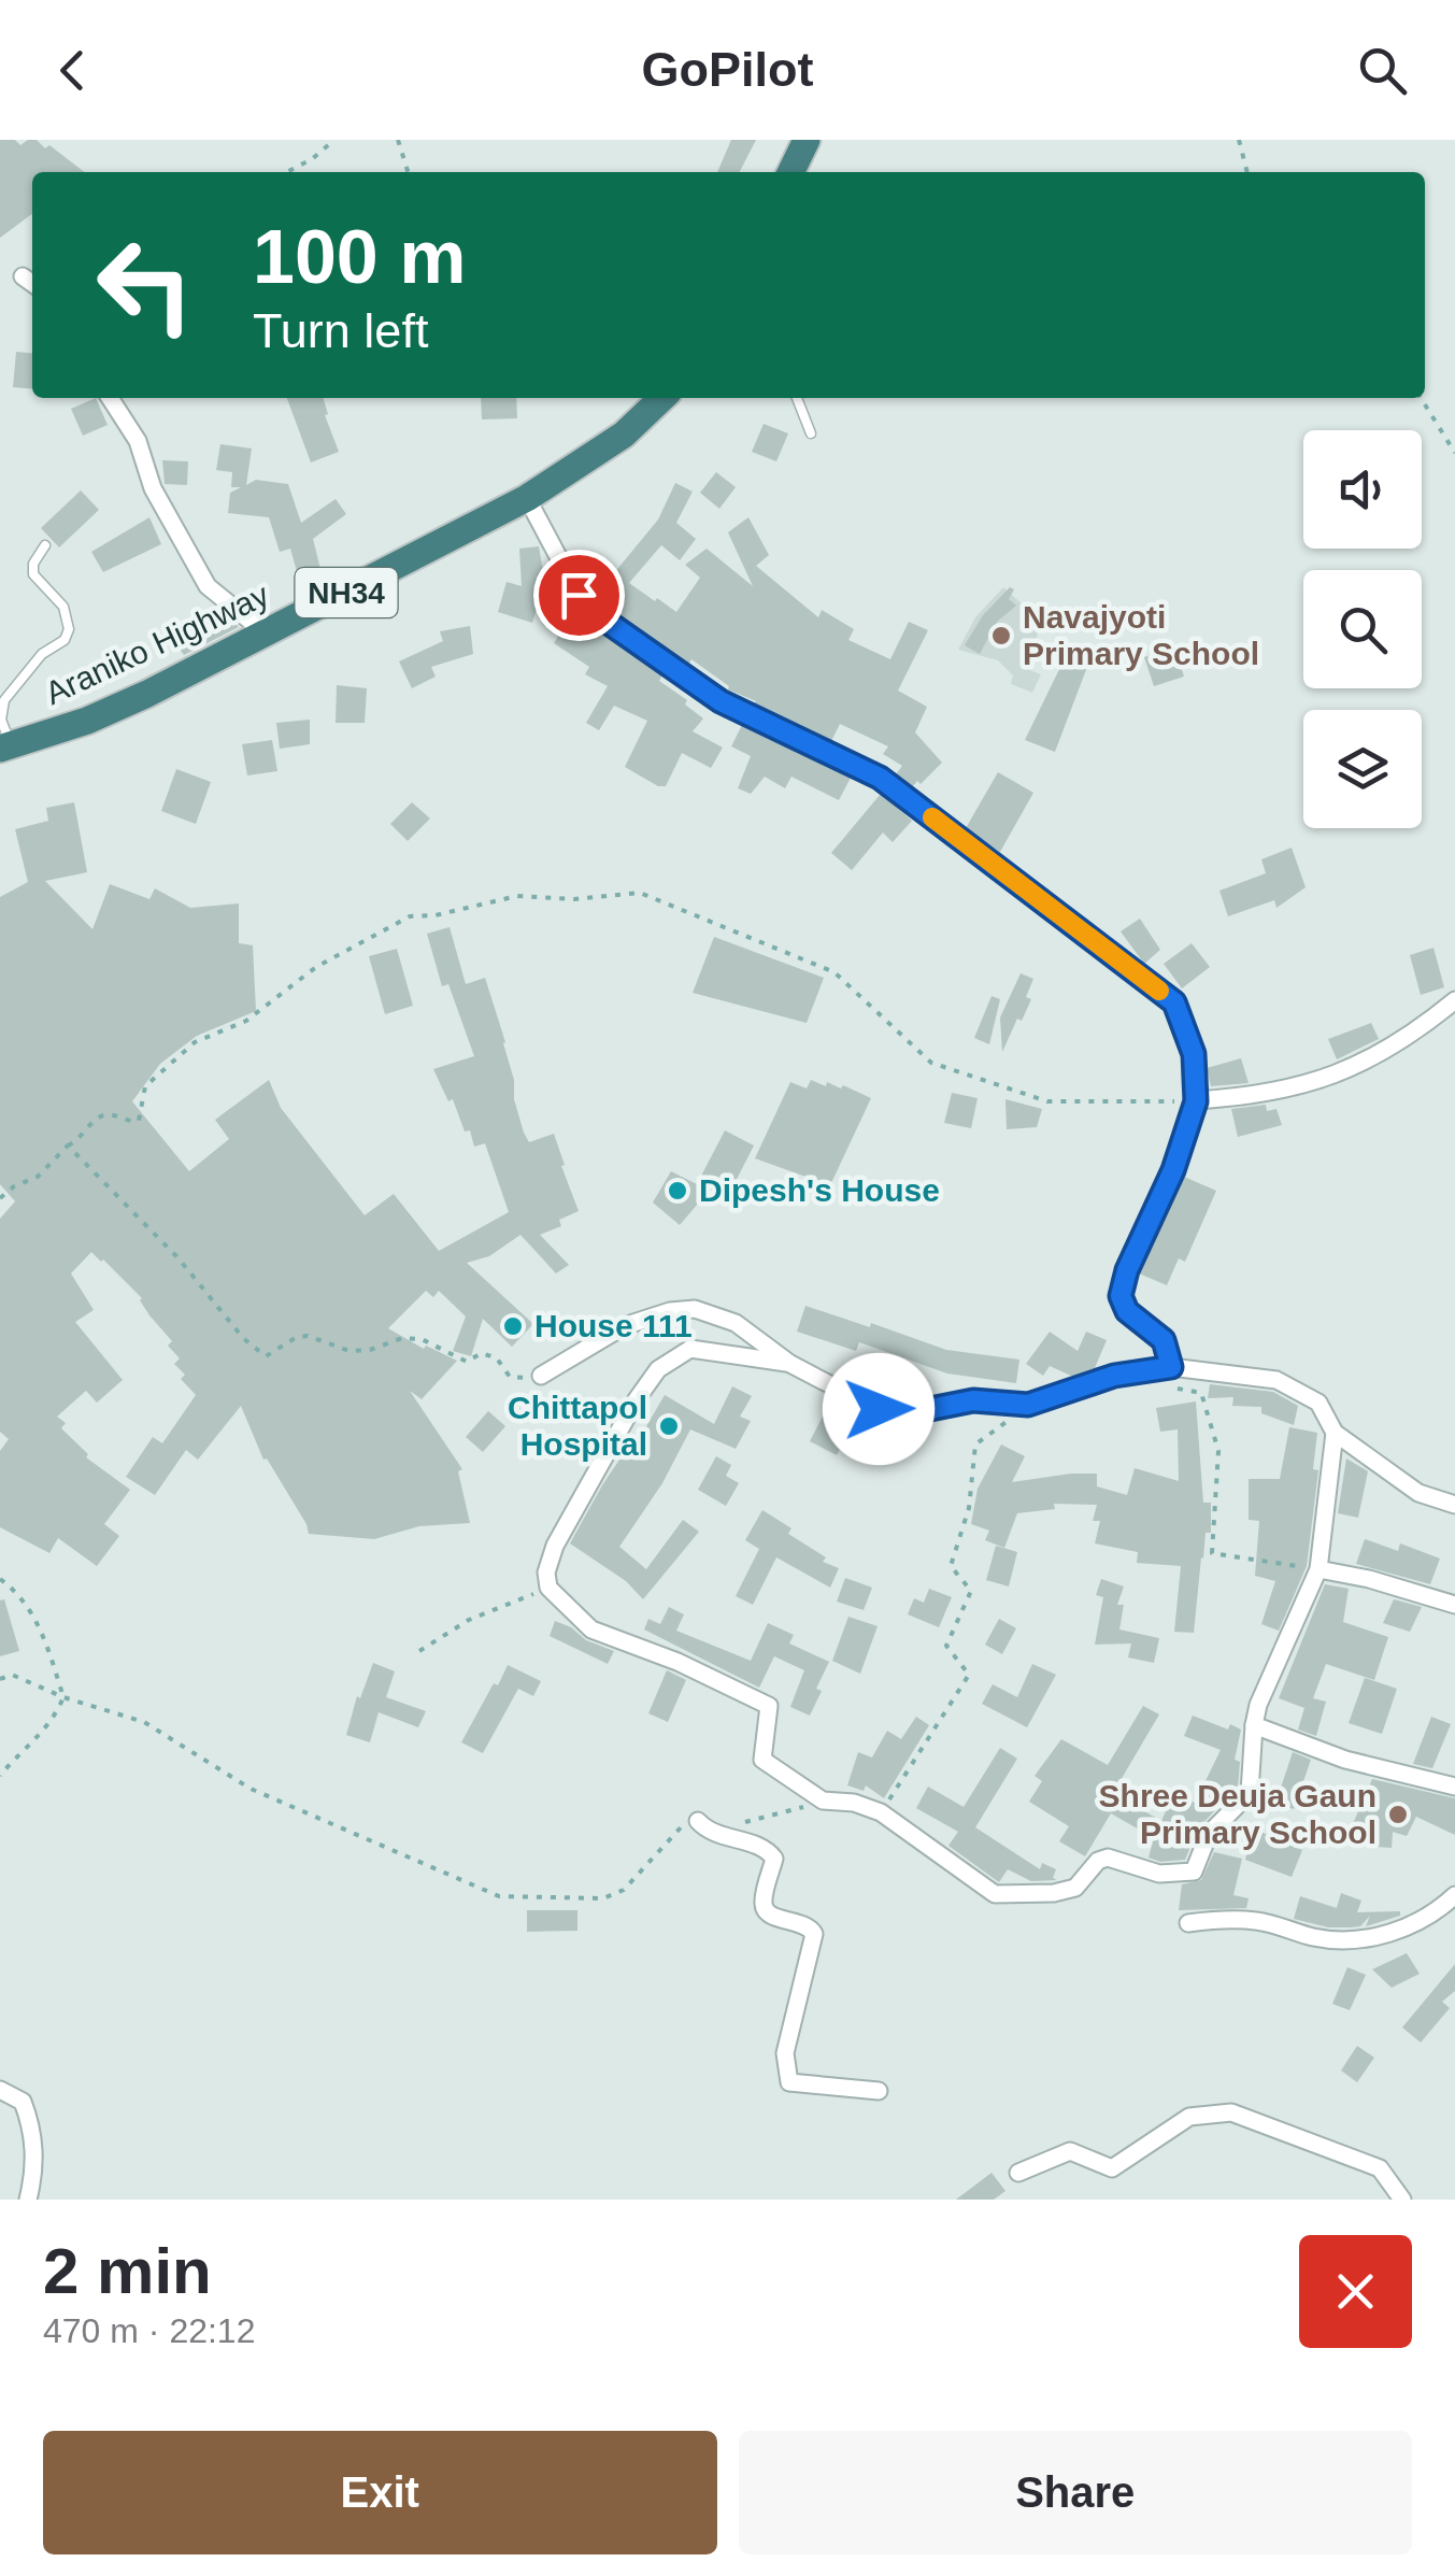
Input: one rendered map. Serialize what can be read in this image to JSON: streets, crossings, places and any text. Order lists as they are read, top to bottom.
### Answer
{
  "streets": {
    "highway": ["NH34", "Araniko Highway"]
  },
  "places": [
    "Navajyoti Primary School",
    "Dipesh's House",
    "House 111",
    "Chittapol Hospital",
    "Shree Deuja Gaun Primary School"
  ],
  "page": {
    "header": "GoPilot",
    "turn": ["100 m", "Turn left"],
    "heading": ["2 min", "470 m · 22:12"],
    "buttons": ["Exit", "Share"]
  }
}
